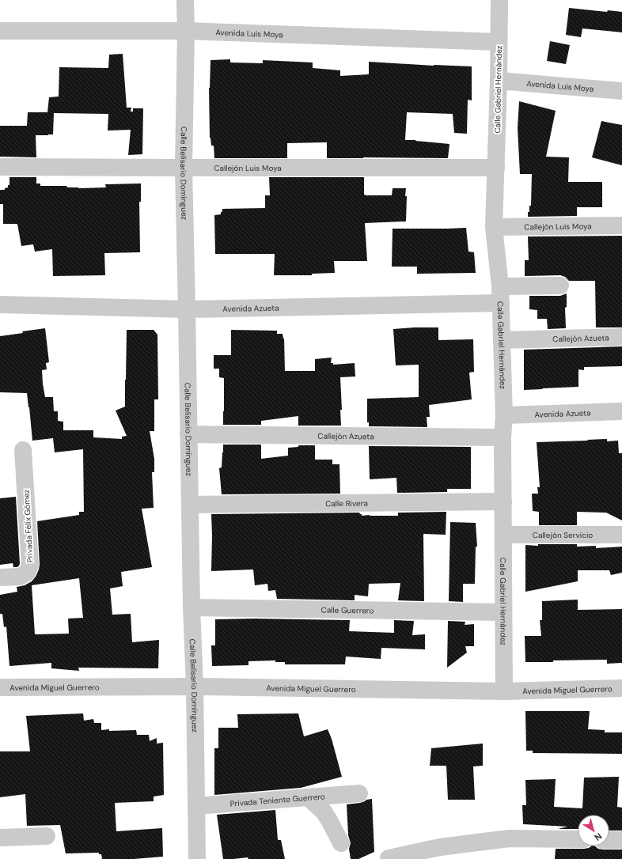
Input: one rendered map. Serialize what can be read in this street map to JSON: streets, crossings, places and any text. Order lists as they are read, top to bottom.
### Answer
{
  "streets": {
    "street": [
      "Avenida Luis Moya",
      "Calle Gabriel Hernández",
      "Callejón Luis Moya",
      "Calle Belisario Domínguez",
      "Avenida Azueta",
      "Callejón Azueta",
      "Calle Rivera",
      "Privada Félix Gómez",
      "Callejón Servicio",
      "Calle Guerrero",
      "Avenida Miguel Guerrero",
      "Privada Teniente Guerrero"
    ]
  },
  "crossings": [
    ["Avenida Luis Moya", "Calle Gabriel Hernández"],
    ["Avenida Luis Moya", "Calle Belisario Domínguez"],
    ["Calle Gabriel Hernández", "Callejón Luis Moya"],
    ["Calle Gabriel Hernández", "Avenida Azueta"],
    ["Calle Gabriel Hernández", "Callejón Azueta"],
    ["Calle Gabriel Hernández", "Calle Rivera"],
    ["Calle Gabriel Hernández", "Callejón Servicio"],
    ["Calle Gabriel Hernández", "Calle Guerrero"],
    ["Calle Gabriel Hernández", "Avenida Miguel Guerrero"],
    ["Callejón Luis Moya", "Calle Belisario Domínguez"],
    ["Calle Belisario Domínguez", "Avenida Azueta"],
    ["Calle Belisario Domínguez", "Callejón Azueta"],
    ["Calle Belisario Domínguez", "Calle Rivera"],
    ["Calle Belisario Domínguez", "Calle Guerrero"],
    ["Calle Belisario Domínguez", "Avenida Miguel Guerrero"],
    ["Calle Belisario Domínguez", "Privada Teniente Guerrero"]
  ],
  "north": "bottom right"
}
